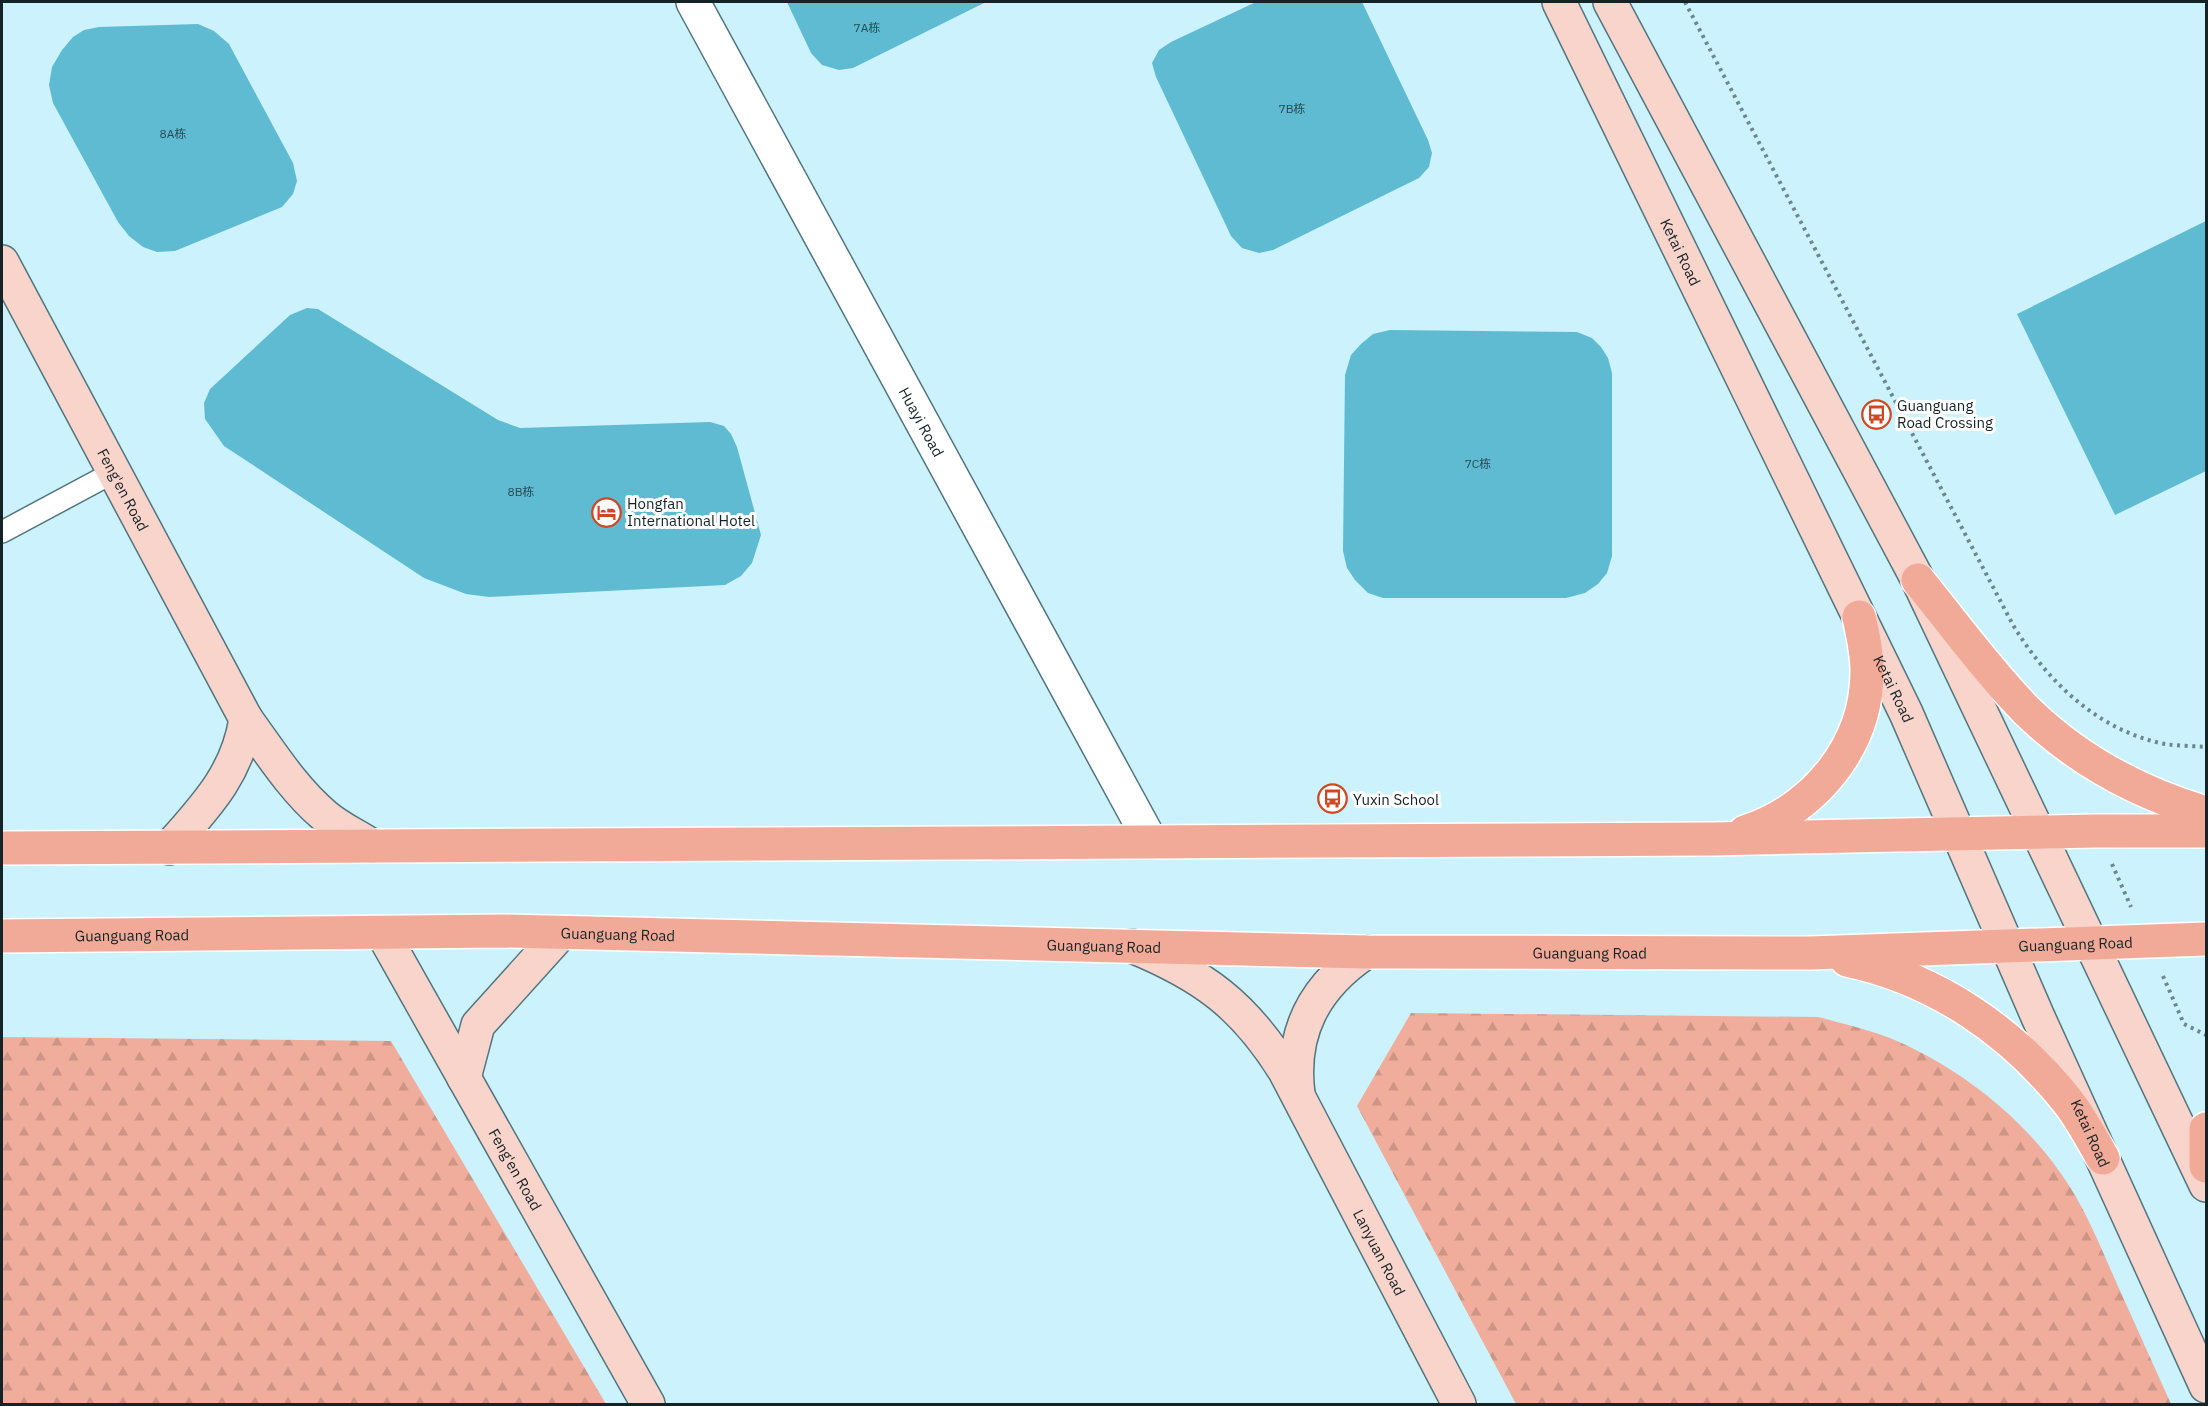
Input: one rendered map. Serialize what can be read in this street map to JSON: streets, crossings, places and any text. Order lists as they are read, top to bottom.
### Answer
{
  "streets": {
    "main road": [
      "Ketai Road",
      "Feng'en Road",
      "Guanguang Road",
      "Lanyuan Road"
    ],
    "street": ["Huayi Road"]
  },
  "crossings": [
    ["Ketai Road", "Guanguang Road"],
    ["Feng'en Road", "Guanguang Road"],
    ["Guanguang Road", "Lanyuan Road"]
  ],
  "places": {
    "bus stop": ["Guanguang Road Crossing", "Yuxin School"],
    "hotel": ["Hongfan International Hotel"]
  },
  "house_numbers": [
    "7A栋",
    "7B栋",
    "8A栋",
    "7C栋",
    "8B栋"
  ]
}
